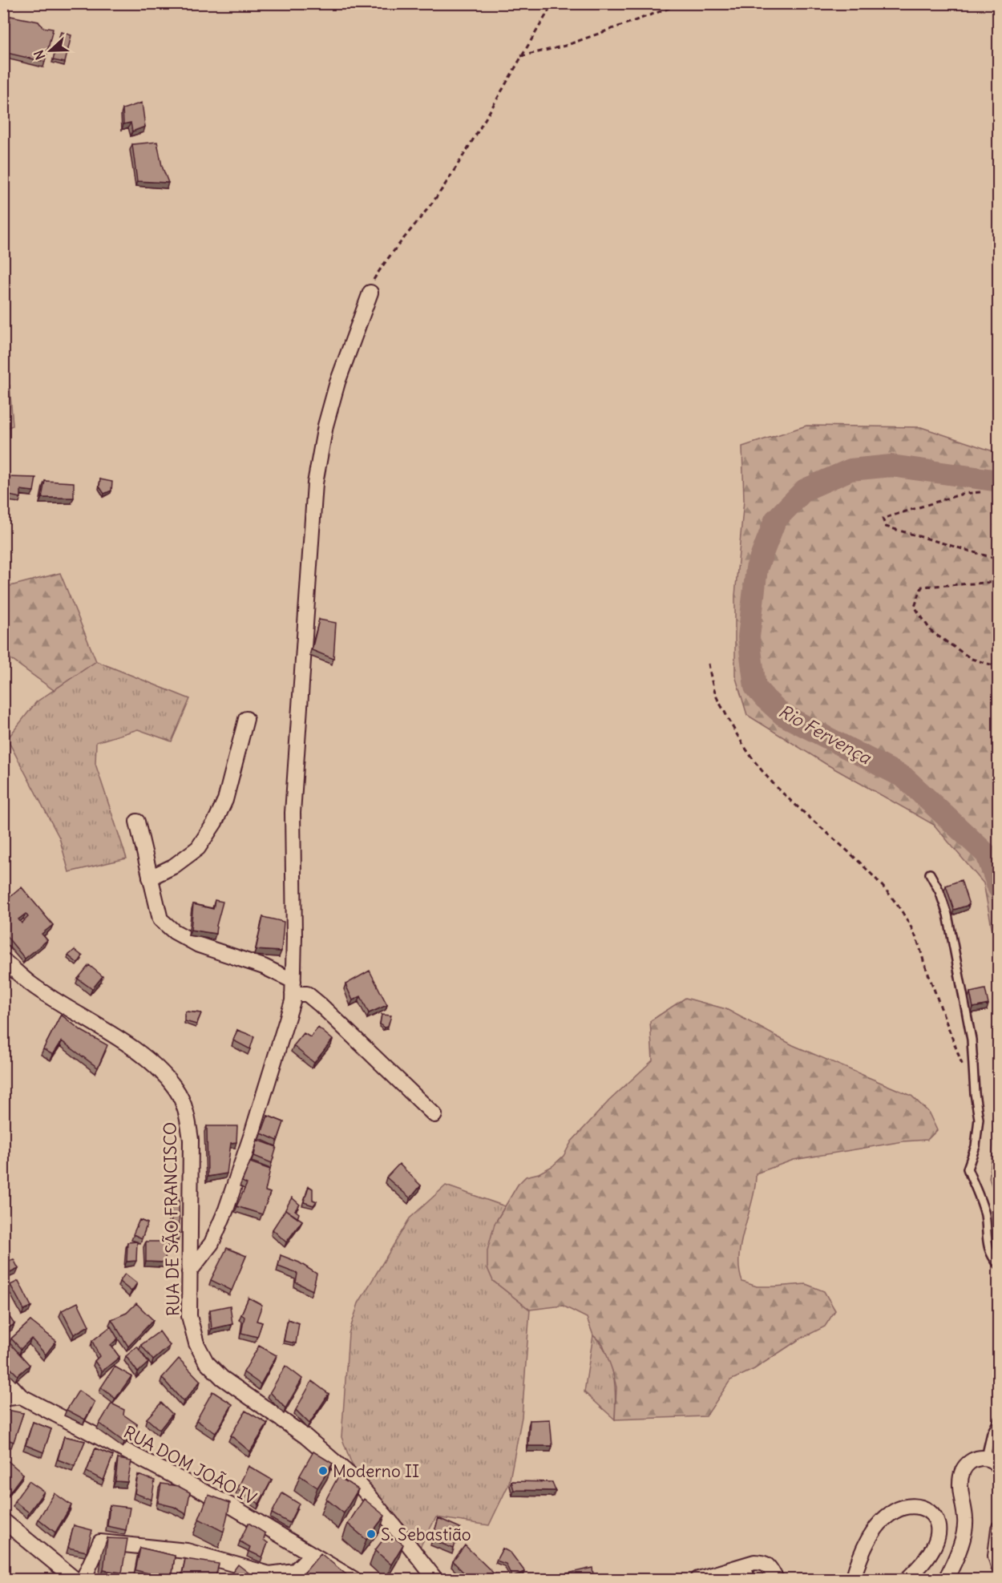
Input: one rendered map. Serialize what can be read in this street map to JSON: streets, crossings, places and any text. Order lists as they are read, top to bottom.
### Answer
{
  "streets": {
    "street": ["RUA DE SÃO FRANCISCO", "RUA DOM JOÃO IV"]
  },
  "water": ["Rio Fervença"],
  "places": ["Moderno II", "S. Sebastião"],
  "north": "left"
}
